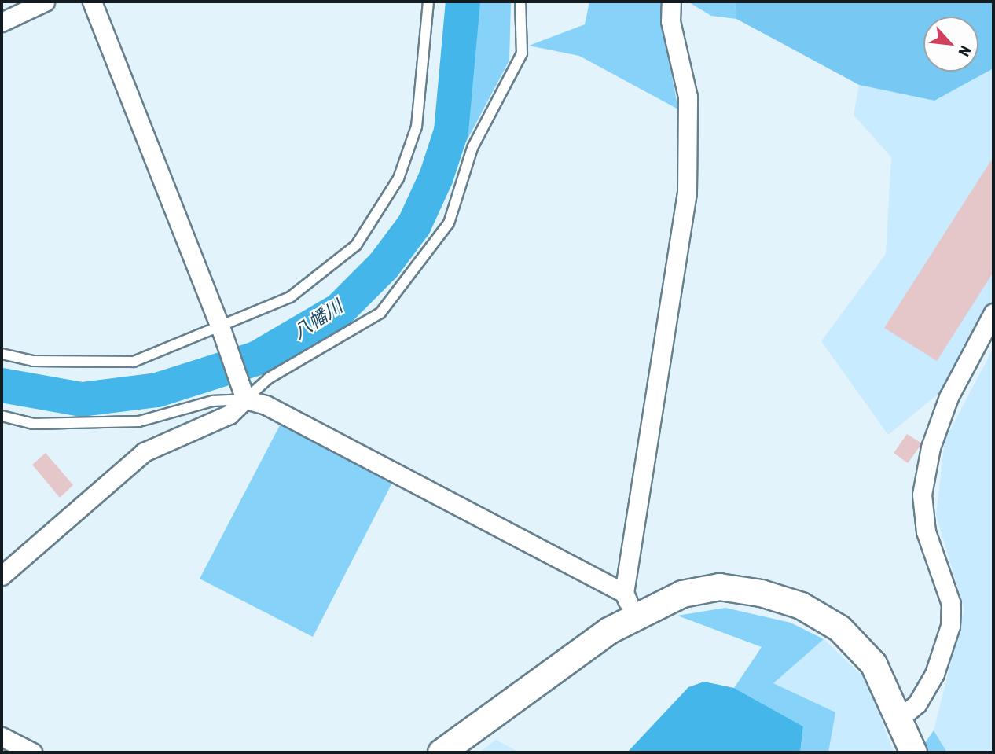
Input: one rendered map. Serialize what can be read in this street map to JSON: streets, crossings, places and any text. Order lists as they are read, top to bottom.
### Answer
{
  "water": ["八幡川"],
  "north": "bottom right"
}
